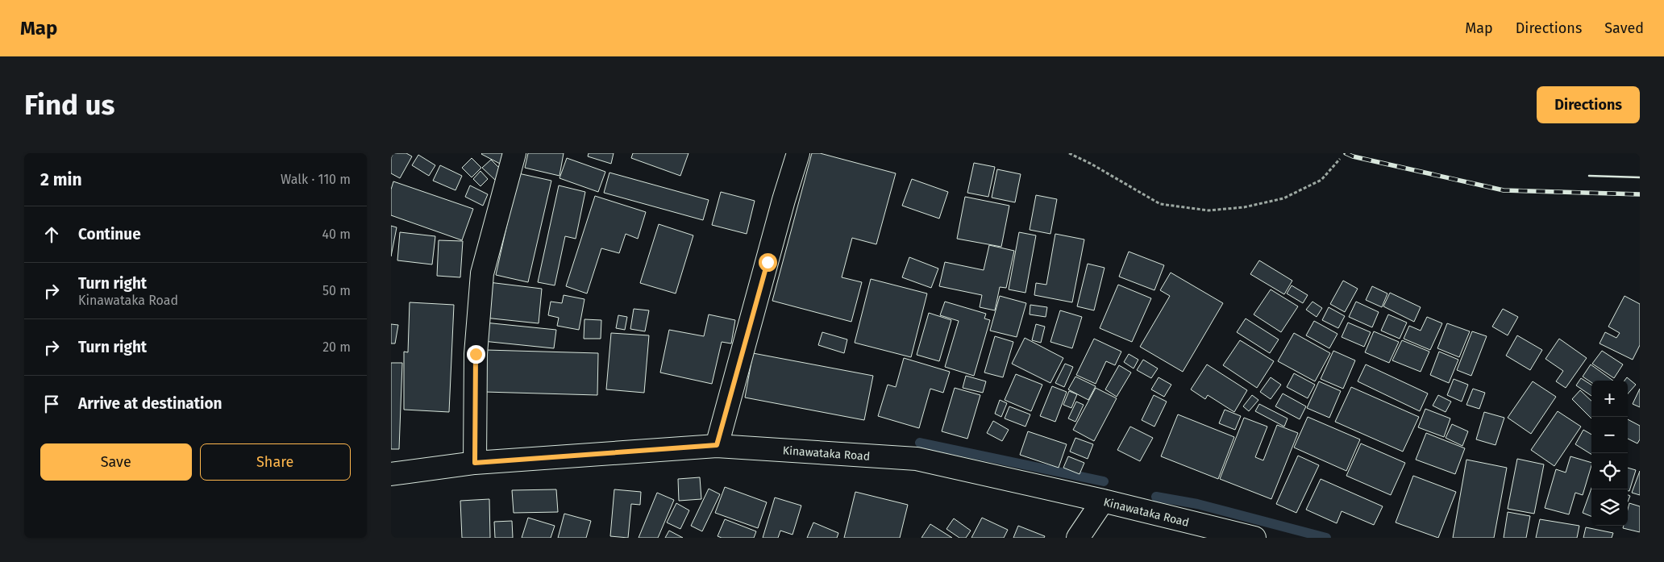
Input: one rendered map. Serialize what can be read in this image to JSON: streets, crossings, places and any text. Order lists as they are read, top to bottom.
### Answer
{
  "streets": {
    "street": ["Kinawataka Road"]
  },
  "page": {
    "header": "Map",
    "nav": ["Map", "Directions", "Saved"],
    "buttons": [
      "Directions",
      ["Save", "Share"]
    ],
    "title": "Find us",
    "heading": ["2 min", "Walk · 110 m"],
    "list": [
      ["Continue", "40 m"],
      ["Turn right", "Kinawataka Road", "50 m"],
      ["Turn right", "20 m"],
      "Arrive at destination"
    ],
    "map_buttons": ["+", "−"]
  }
}
